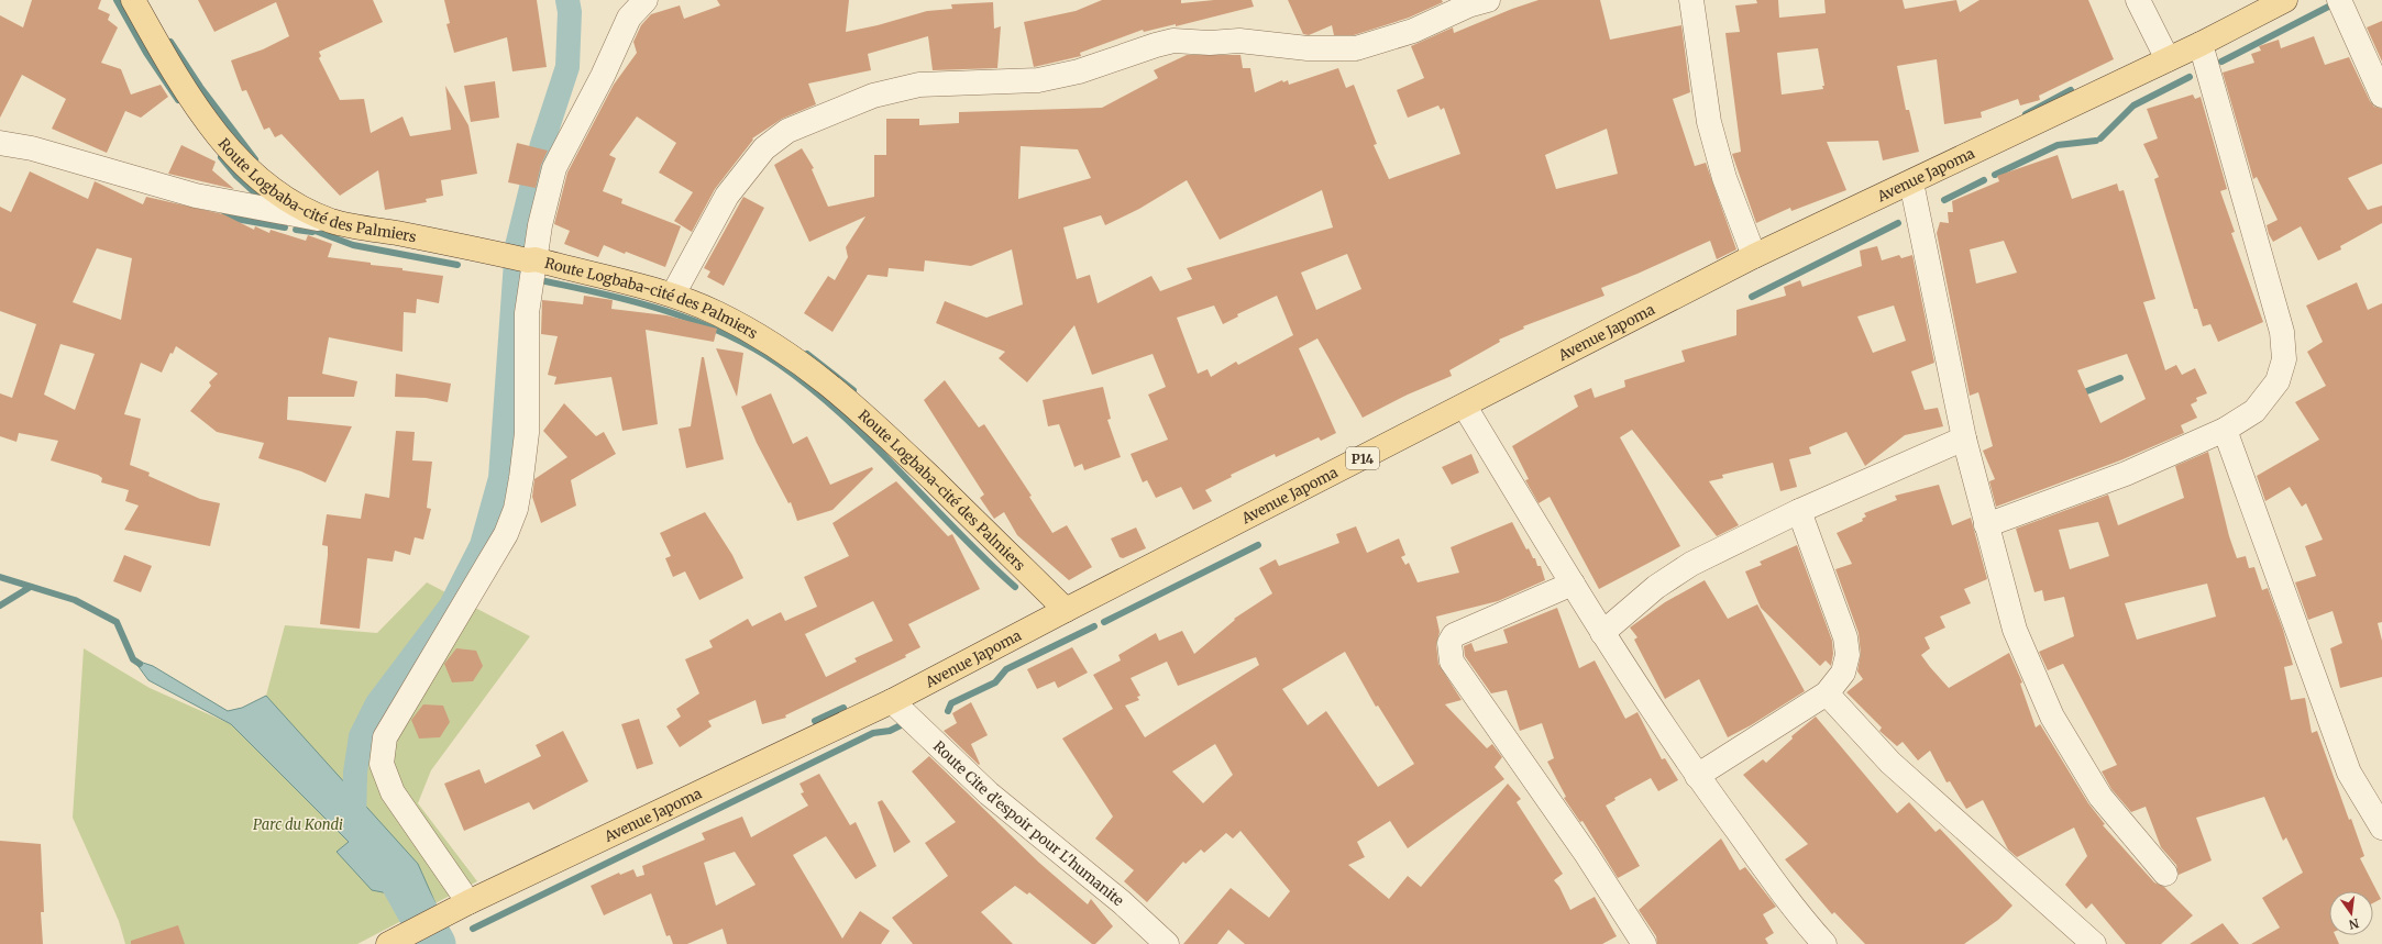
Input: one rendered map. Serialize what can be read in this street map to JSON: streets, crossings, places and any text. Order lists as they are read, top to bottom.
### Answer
{
  "streets": {
    "main road": ["Avenue Japoma", "Route Logbaba-cité des Palmiers", "P14"],
    "street": ["Route Cite d'espoir pour L'humanite"]
  },
  "crossings": [
    ["Avenue Japoma", "Route Logbaba-cité des Palmiers"],
    ["Avenue Japoma", "Route Cite d'espoir pour L'humanite"]
  ],
  "parks": ["Parc du Kondi"],
  "north": "bottom"
}
